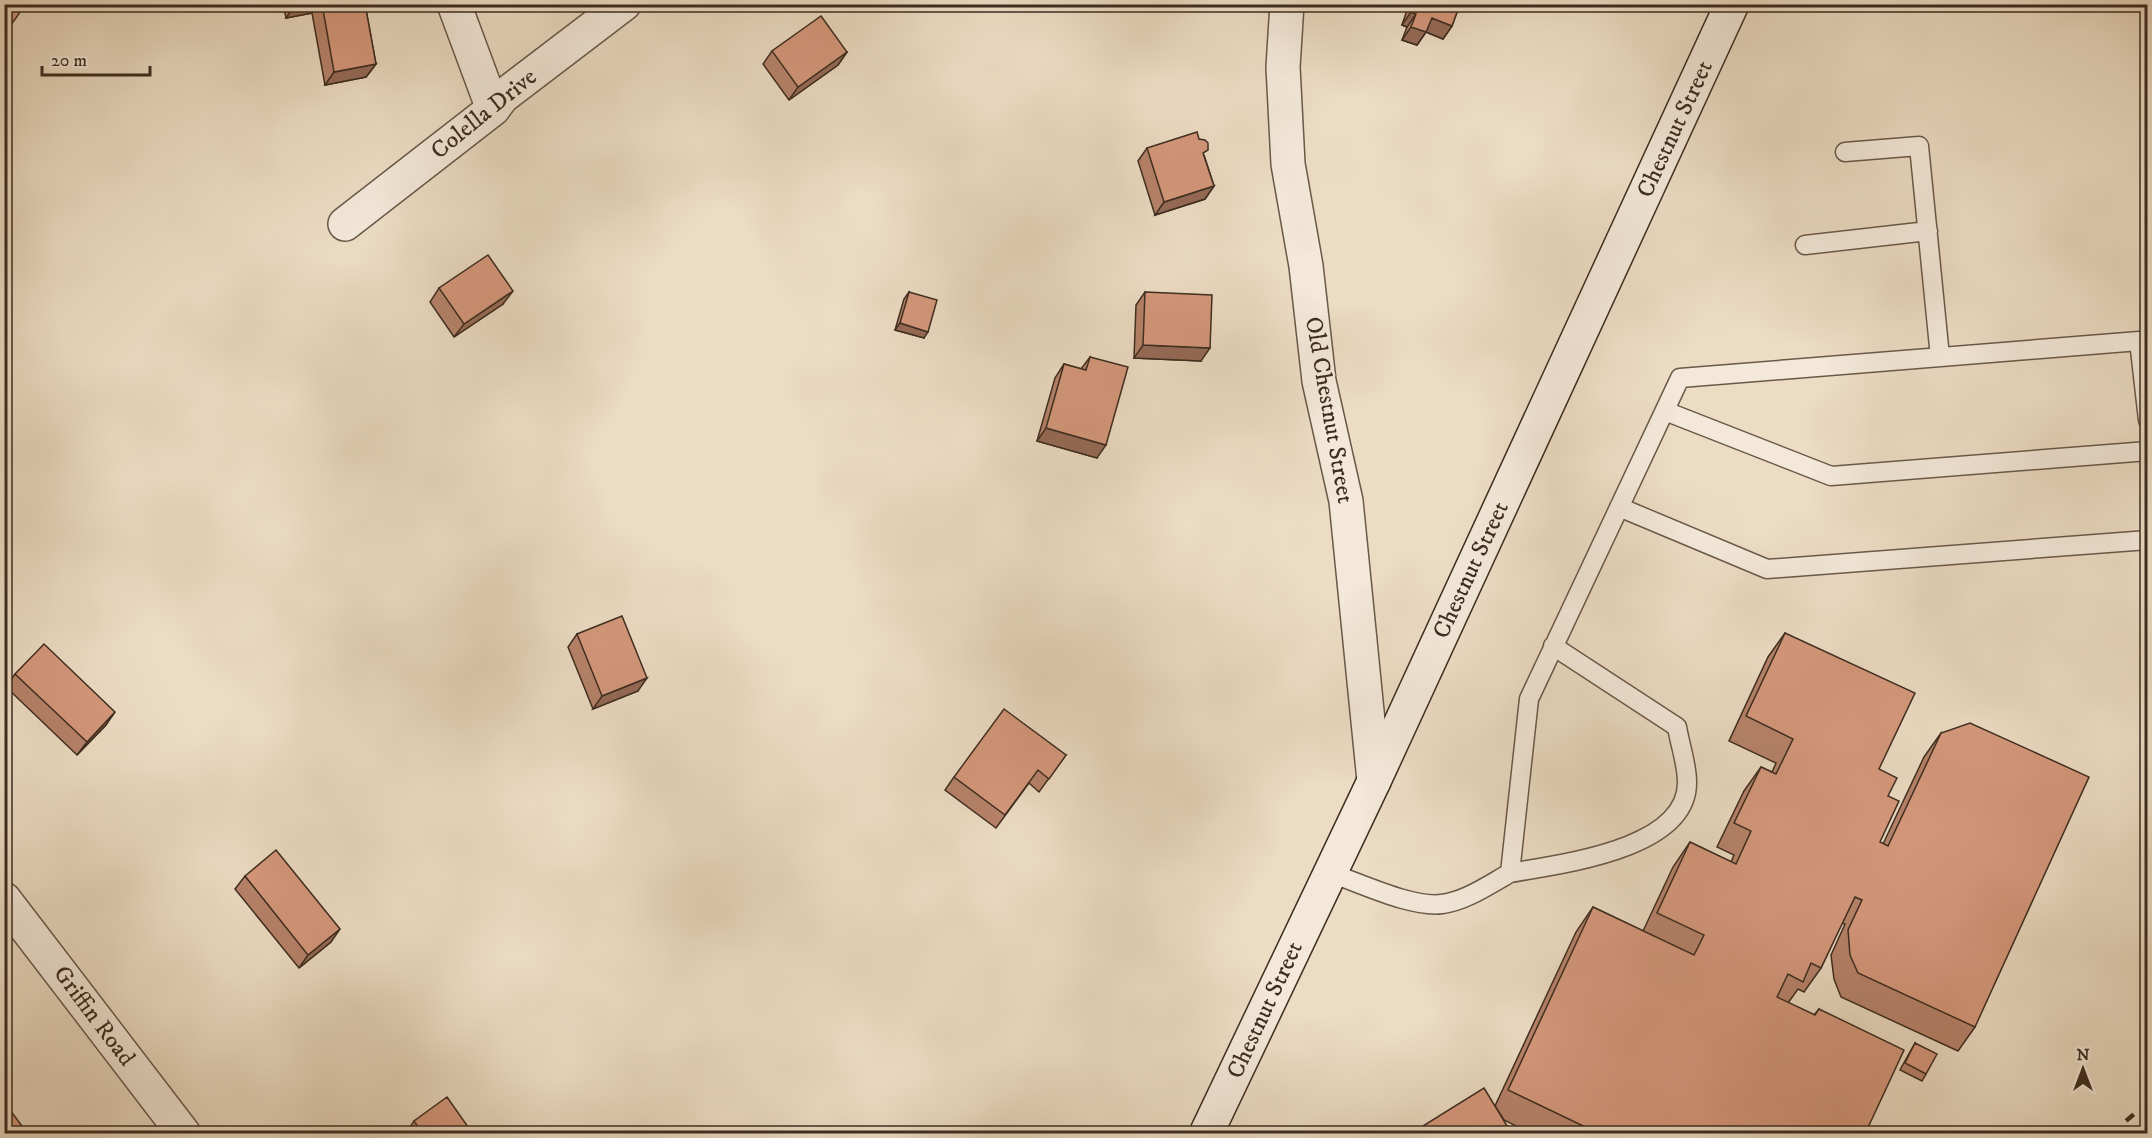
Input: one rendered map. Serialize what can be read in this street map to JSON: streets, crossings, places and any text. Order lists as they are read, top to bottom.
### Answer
{
  "streets": {
    "street": [
      "Colella Drive",
      "Chestnut Street",
      "Old Chestnut Street",
      "Griffin Road"
    ]
  },
  "crossings": [
    ["Chestnut Street", "Old Chestnut Street"]
  ],
  "scale_bar": "20 m",
  "north": "top"
}
